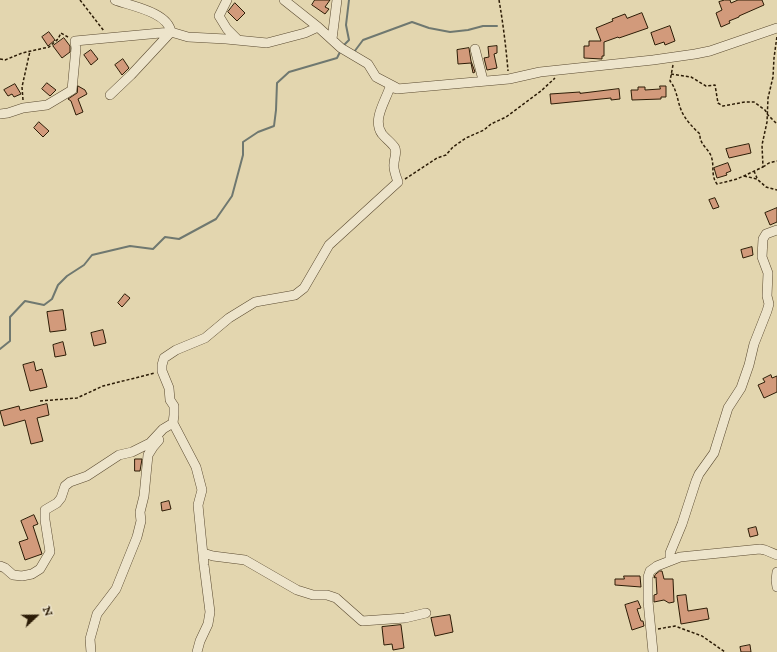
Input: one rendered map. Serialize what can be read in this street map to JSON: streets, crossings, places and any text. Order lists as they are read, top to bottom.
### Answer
{
  "north": "right"
}
